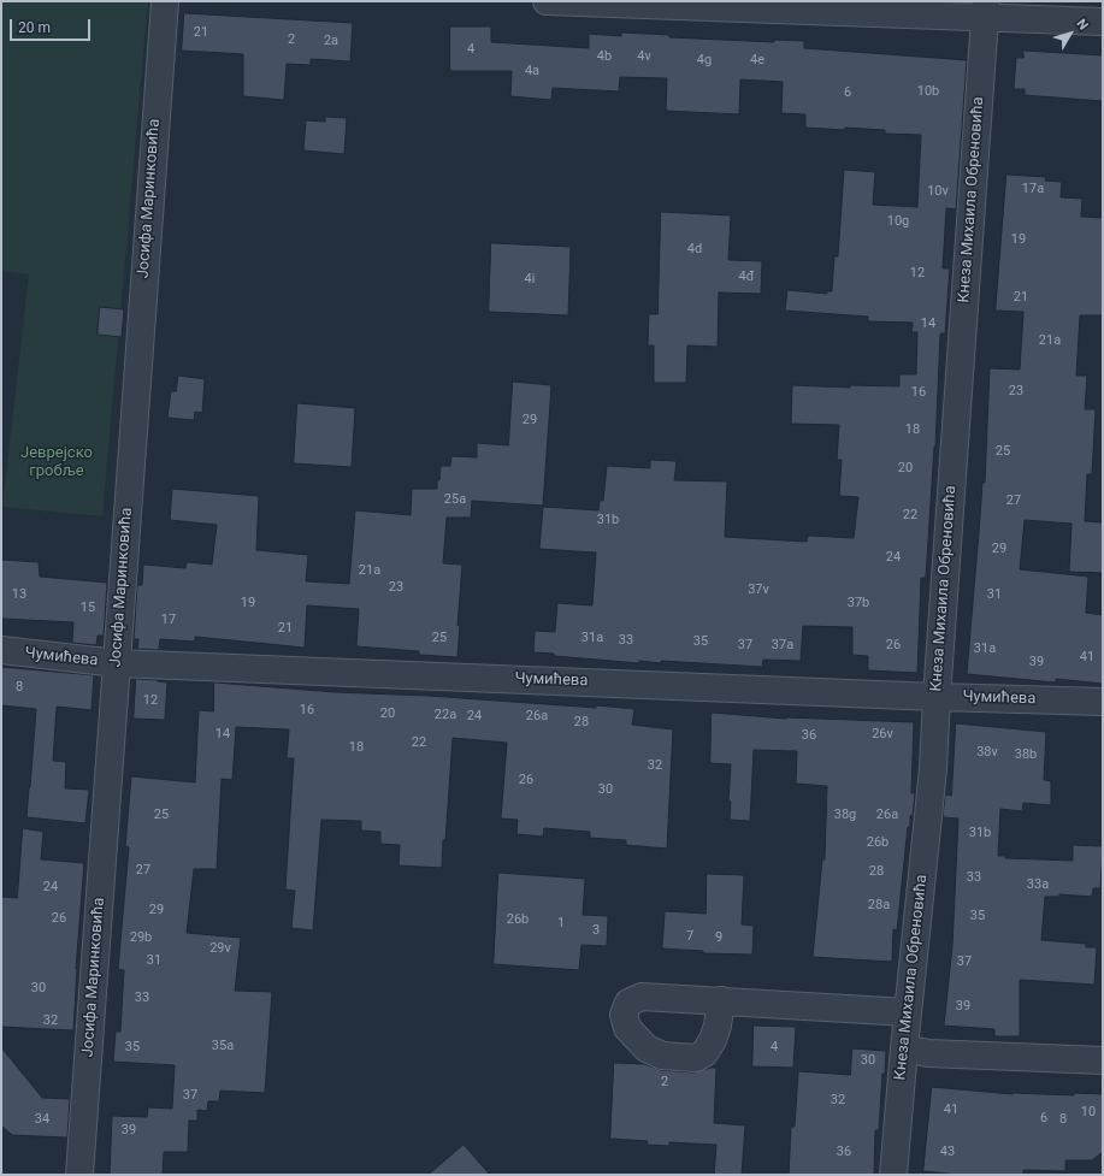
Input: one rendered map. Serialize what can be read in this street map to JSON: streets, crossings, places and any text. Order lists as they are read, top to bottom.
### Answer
{
  "streets": {
    "street": ["Јосифа Маринковића", "Кнеза Михаила Обреновића", "Чумићева"]
  },
  "crossings": [
    ["Јосифа Маринковића", "Чумићева"],
    ["Кнеза Михаила Обреновића", "Чумићева"]
  ],
  "parks": ["Јеврејско гробље"],
  "house_numbers": [
    "21",
    "2",
    "2a",
    "4",
    "4b",
    "4v",
    "4g",
    "4e",
    "4a",
    "10b",
    "6",
    "17a",
    "10v",
    "10g",
    "19",
    "4d",
    "12",
    "4đ",
    "4i",
    "21",
    "14",
    "21a",
    "23",
    "16",
    "29",
    "18",
    "25",
    "20",
    "25a",
    "27",
    "22",
    "31b",
    "29",
    "24",
    "21a",
    "23",
    "37v",
    "13",
    "31",
    "19",
    "37b",
    "15",
    "17",
    "21",
    "25",
    "31a",
    "33",
    "35",
    "37",
    "37a",
    "26",
    "31a",
    "41",
    "39",
    "8",
    "12",
    "16",
    "20",
    "22a",
    "24",
    "26a",
    "28",
    "14",
    "26v",
    "36",
    "22",
    "18",
    "38v",
    "38b",
    "32",
    "26",
    "30",
    "25",
    "38g",
    "26a",
    "31b",
    "26b",
    "27",
    "28",
    "33",
    "33a",
    "24",
    "28a",
    "29",
    "35",
    "26",
    "26b",
    "1",
    "3",
    "7",
    "29b",
    "9",
    "29v",
    "31",
    "37",
    "30",
    "33",
    "39",
    "32",
    "35a",
    "35",
    "4",
    "30",
    "2",
    "37",
    "32",
    "41",
    "10",
    "6",
    "34",
    "8",
    "39",
    "36",
    "43"
  ],
  "scale_bar": "20 m",
  "north": "top right"
}
